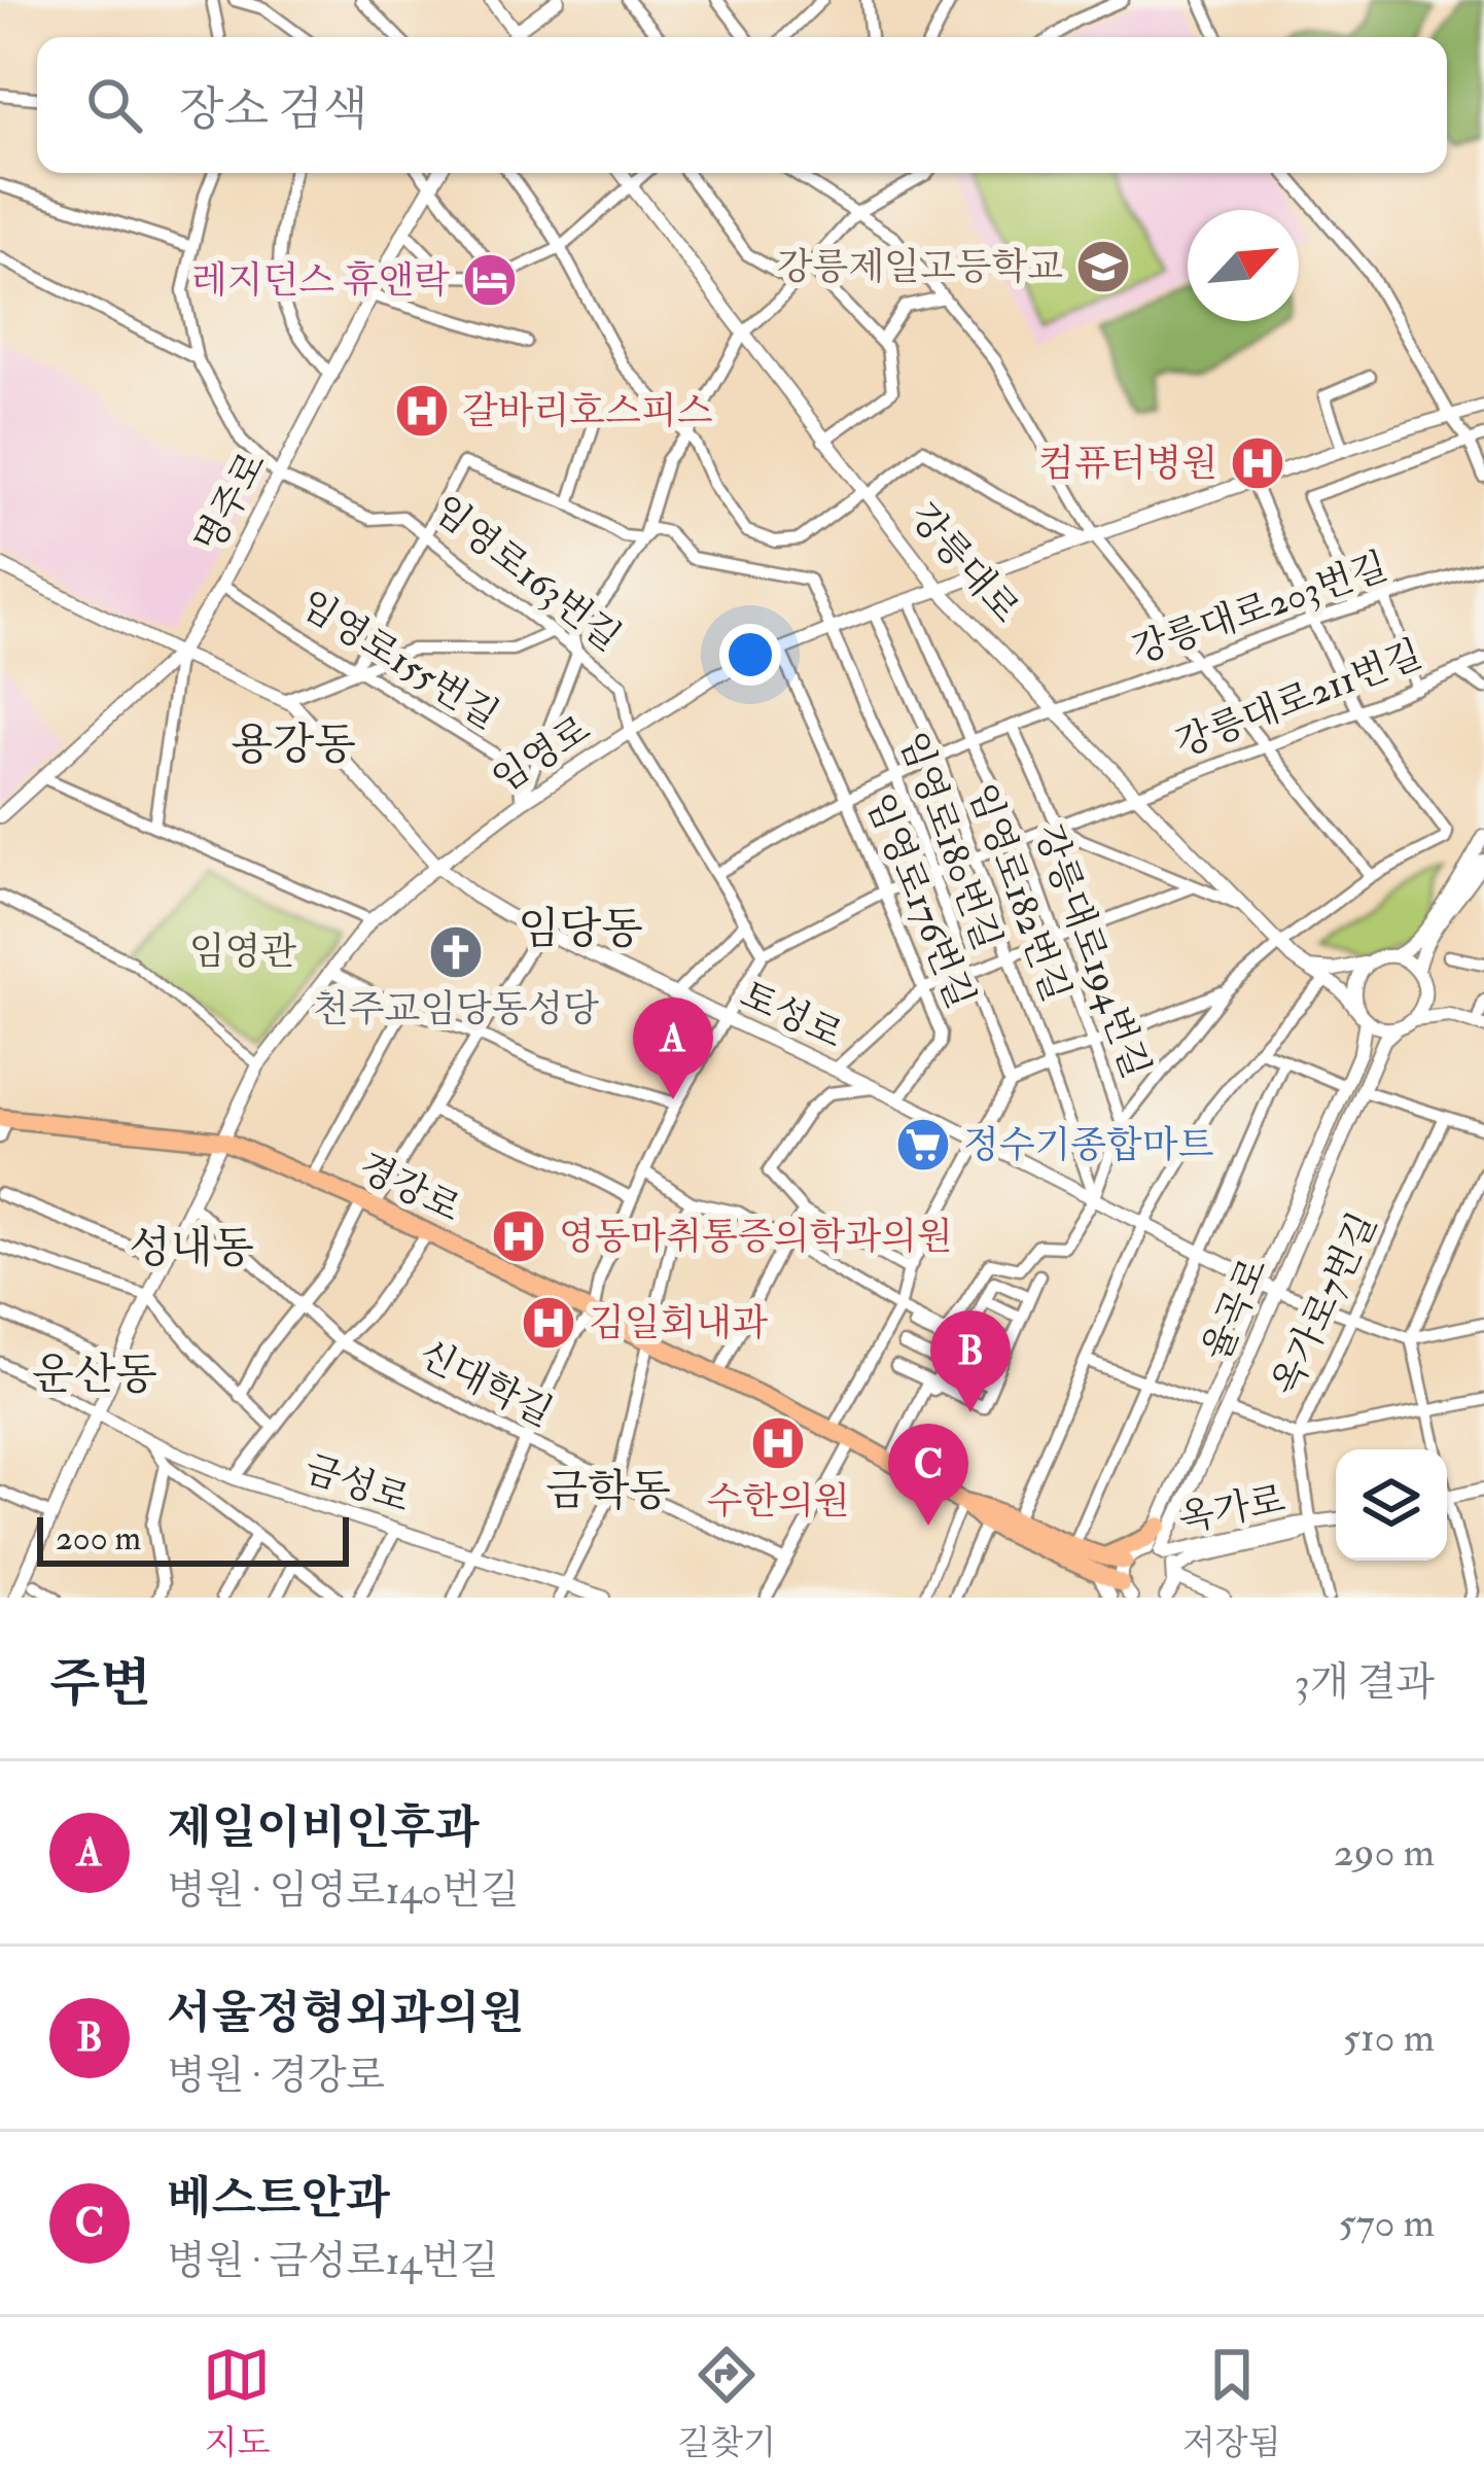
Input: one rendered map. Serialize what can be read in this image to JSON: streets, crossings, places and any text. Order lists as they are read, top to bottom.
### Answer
{
  "streets": {
    "main road": ["경강로"],
    "street": [
      "명주로",
      "강릉대로",
      "임영로163번길",
      "강릉대로203번길",
      "임영로155번길",
      "강릉대로211번길",
      "임영로",
      "임영로180번길",
      "임영로182번길",
      "임영로176번길",
      "강릉대로194번길",
      "토성로",
      "옥가로7번길",
      "율곡로",
      "신대학길",
      "금성로",
      "옥가로"
    ]
  },
  "crossings": [
    ["명주로", "임영로163번길"],
    ["명주로", "임영로155번길"],
    ["명주로", "토성로"],
    ["강릉대로", "강릉대로203번길"],
    ["강릉대로", "강릉대로211번길"],
    ["강릉대로", "임영로"],
    ["강릉대로", "율곡로"],
    ["임영로163번길", "강릉대로203번길"],
    ["임영로163번길", "강릉대로211번길"],
    ["임영로163번길", "임영로"],
    ["강릉대로203번길", "임영로180번길"],
    ["강릉대로203번길", "임영로182번길"],
    ["강릉대로203번길", "임영로176번길"],
    ["강릉대로203번길", "강릉대로194번길"],
    ["임영로155번길", "임영로"],
    ["강릉대로211번길", "임영로180번길"],
    ["강릉대로211번길", "임영로182번길"],
    ["강릉대로211번길", "임영로176번길"],
    ["강릉대로211번길", "강릉대로194번길"],
    ["임영로", "임영로180번길"],
    ["임영로", "임영로182번길"],
    ["임영로", "임영로176번길"],
    ["임영로", "강릉대로194번길"],
    ["임영로", "토성로"],
    ["임영로", "경강로"],
    ["임영로", "신대학길"],
    ["임영로", "금성로"],
    ["임영로182번길", "토성로"],
    ["임영로176번길", "토성로"],
    ["토성로", "율곡로"],
    ["옥가로7번길", "옥가로"]
  ],
  "districts": [
    "용강동",
    "임당동",
    "성내동",
    "운산동",
    "금학동"
  ],
  "parks": ["임영관"],
  "places": {
    "school or university": ["강릉제일고등학교"],
    "hotel": ["레지던스 휴앤락"],
    "hospital": [
      "갈바리호스피스",
      "컴퓨터병원",
      "영동마취통증의학과의원",
      "김일회내과",
      "수한의원"
    ],
    "church": ["천주교임당동성당"],
    "supermarket": ["정수기종합마트"]
  },
  "scale_bar": "200 m",
  "north": "top right",
  "page": {
    "search": "장소 검색",
    "pins": ["A", "B", "C"],
    "scale": "200 m",
    "heading": ["주변", "3개 결과"],
    "list": [
      {
        "mark": "A",
        "name": "제일이비인후과",
        "note": "병원 · 임영로140번길",
        "value": "290 m"
      },
      {
        "mark": "B",
        "name": "서울정형외과의원",
        "note": "병원 · 경강로",
        "value": "510 m"
      },
      {
        "mark": "C",
        "name": "베스트안과",
        "note": "병원 · 금성로14번길",
        "value": "570 m"
      }
    ],
    "nav": ["지도", "길찾기", "저장됨"]
  }
}
